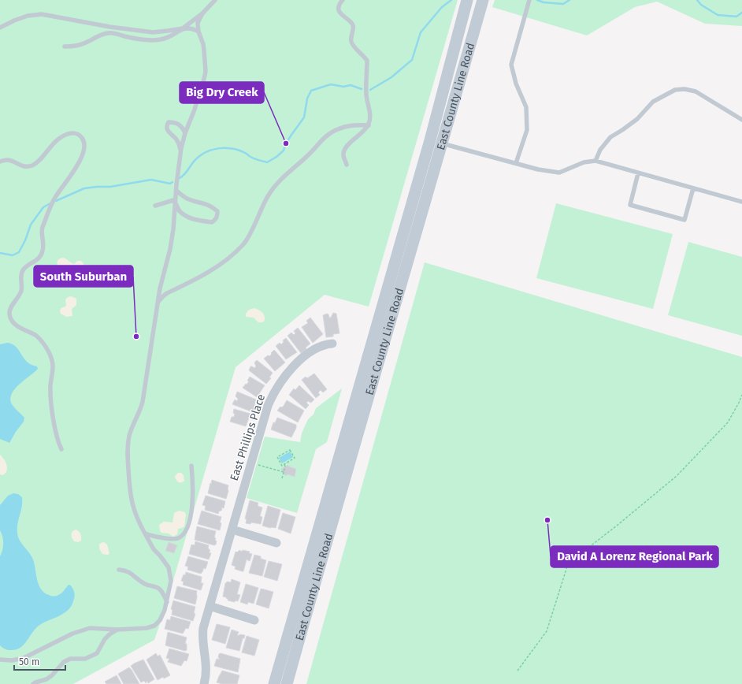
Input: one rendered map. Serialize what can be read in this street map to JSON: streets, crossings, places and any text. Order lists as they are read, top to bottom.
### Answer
{
  "streets": {
    "main road": ["East County Line Road"],
    "street": ["East Phillips Place"]
  },
  "places": ["Big Dry Creek", "South Suburban", "David A Lorenz Regional Park"],
  "scale_bar": "50 m"
}
